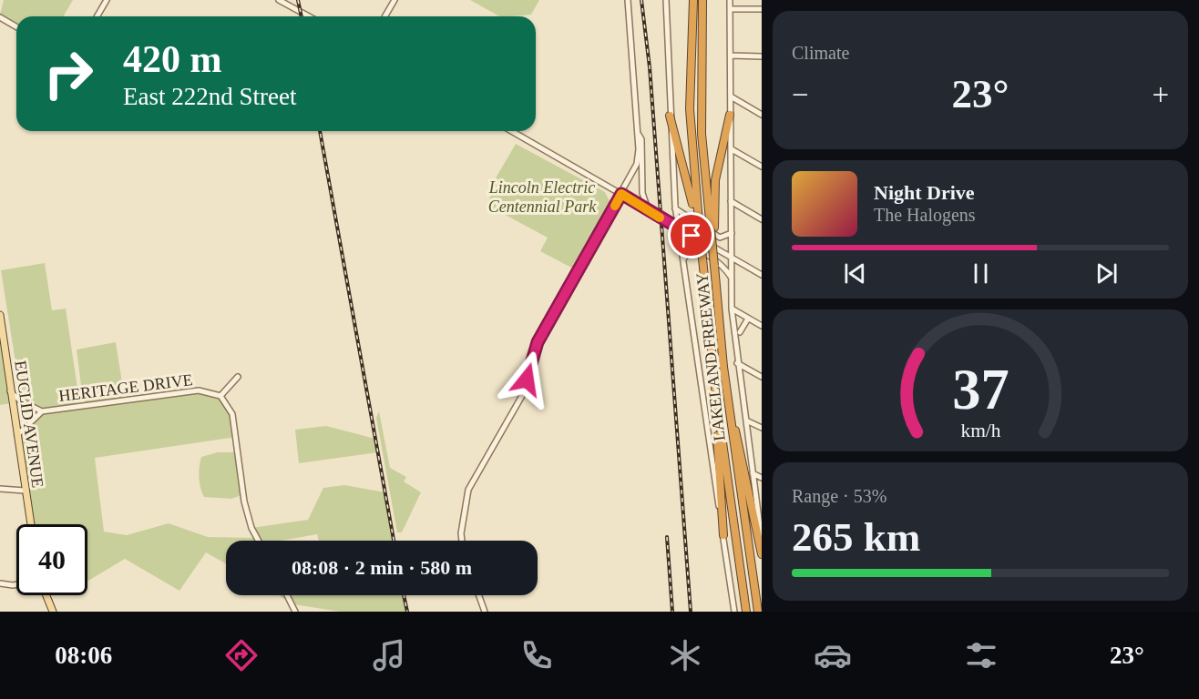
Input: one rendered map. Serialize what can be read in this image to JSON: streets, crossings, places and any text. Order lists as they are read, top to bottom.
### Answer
{
  "streets": {
    "highway": ["LAKELAND FREEWAY"],
    "main road": ["EUCLID AVENUE"],
    "street": ["HERITAGE DRIVE"]
  },
  "crossings": [
    ["HERITAGE DRIVE", "EUCLID AVENUE"]
  ],
  "parks": ["Lincoln Electric Centennial Park"],
  "page": {
    "tile": [
      "Climate",
      ["Range · 53%", "265 km"]
    ],
    "turn": ["420 m", "East 222nd Street"],
    "heat": ["−", "23°", "+"],
    "song": ["Night Drive", "The Halogens"],
    "limit": "40",
    "trip": "08:08 · 2 min · 580 m",
    "tabs": ["08:06", "23°"],
    "gauge": ["37", "km/h"]
  }
}
